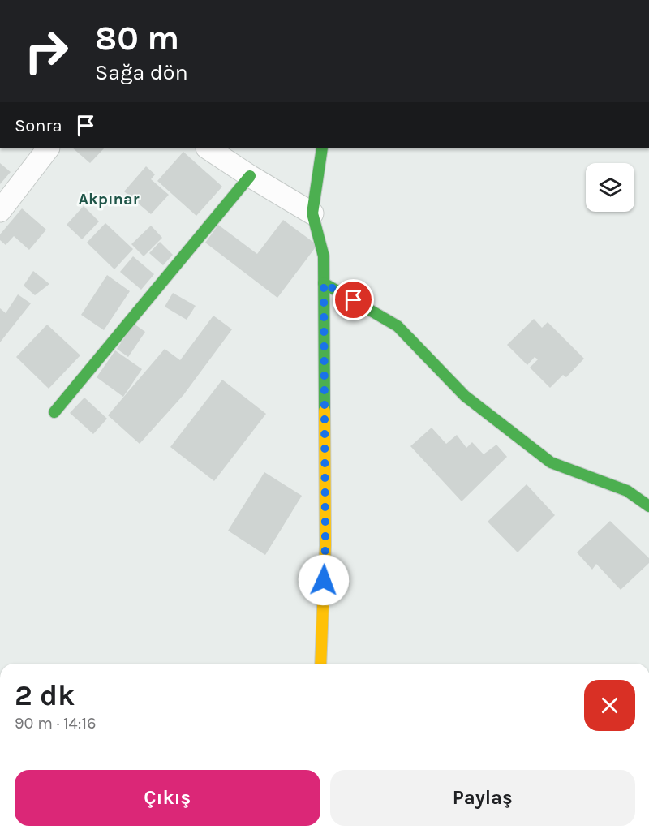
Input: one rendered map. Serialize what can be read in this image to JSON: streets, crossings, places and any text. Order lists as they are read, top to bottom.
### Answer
{
  "districts": ["Akpınar"],
  "page": {
    "turn": ["80 m", "Sağa dön"],
    "then": "Sonra",
    "heading": ["2 dk", "90 m · 14:16"],
    "buttons": ["Çıkış", "Paylaş"]
  }
}
